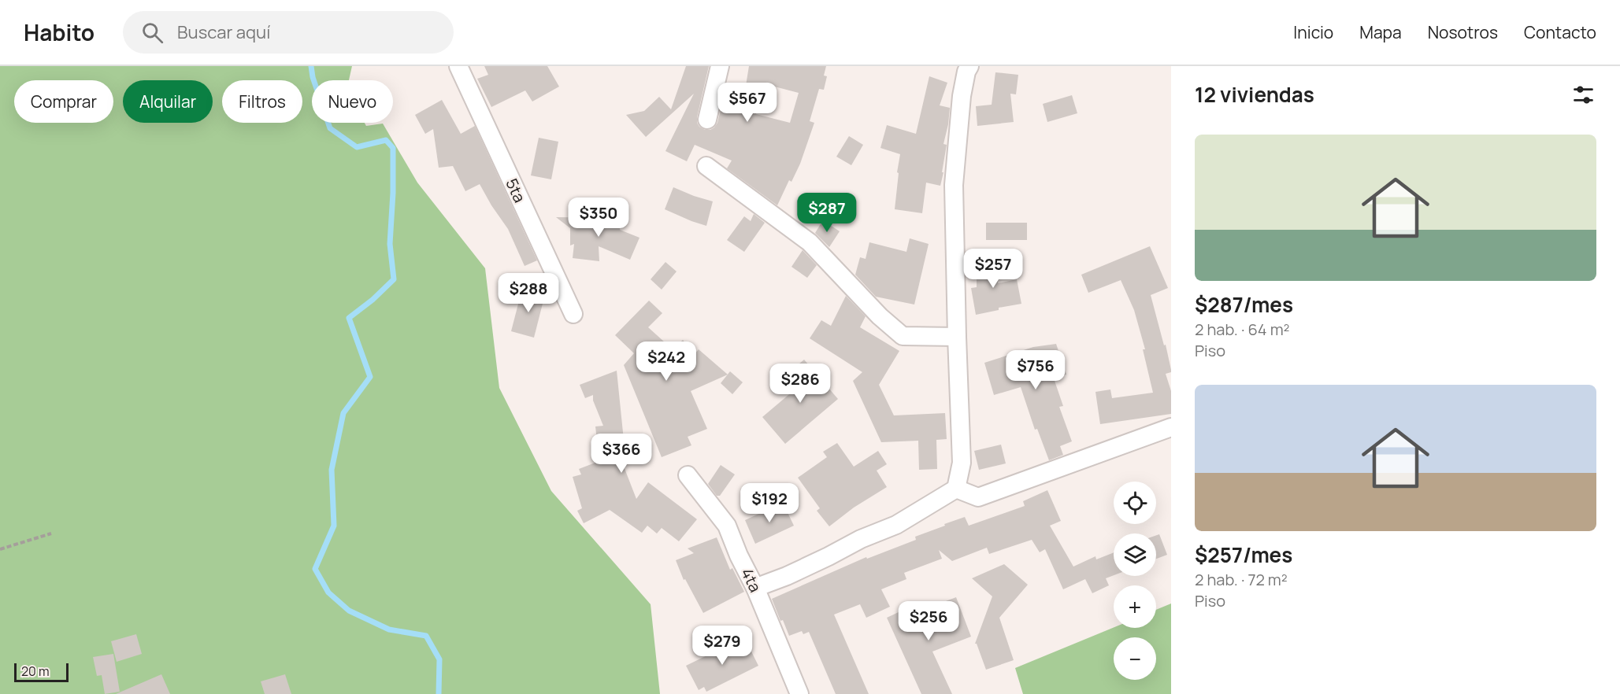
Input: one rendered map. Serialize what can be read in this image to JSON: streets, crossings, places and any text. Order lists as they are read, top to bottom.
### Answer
{
  "streets": {
    "street": ["5ta", "4ta"]
  },
  "scale_bar": "20 m",
  "page": {
    "header": "Habito",
    "search": "Buscar aquí",
    "nav": [
      "Inicio",
      "Mapa",
      "Nosotros",
      "Contacto"
    ],
    "heading": "12 viviendas",
    "chip": [
      "Comprar",
      "Alquilar",
      "Filtros",
      "Nuevo"
    ],
    "price": [
      "$567",
      "$287",
      "$350",
      "$257",
      "$288",
      "$242",
      "$756",
      "$286",
      "$366",
      "$192",
      "$256",
      "$279"
    ],
    "list": [
      {
        "name": "$287/mes",
        "note": "2 hab. · 64 m² · Piso"
      },
      {
        "name": "$257/mes",
        "note": "2 hab. · 72 m² · Piso"
      }
    ],
    "map_buttons": ["+", "−"],
    "scale": "20 m"
  }
}
